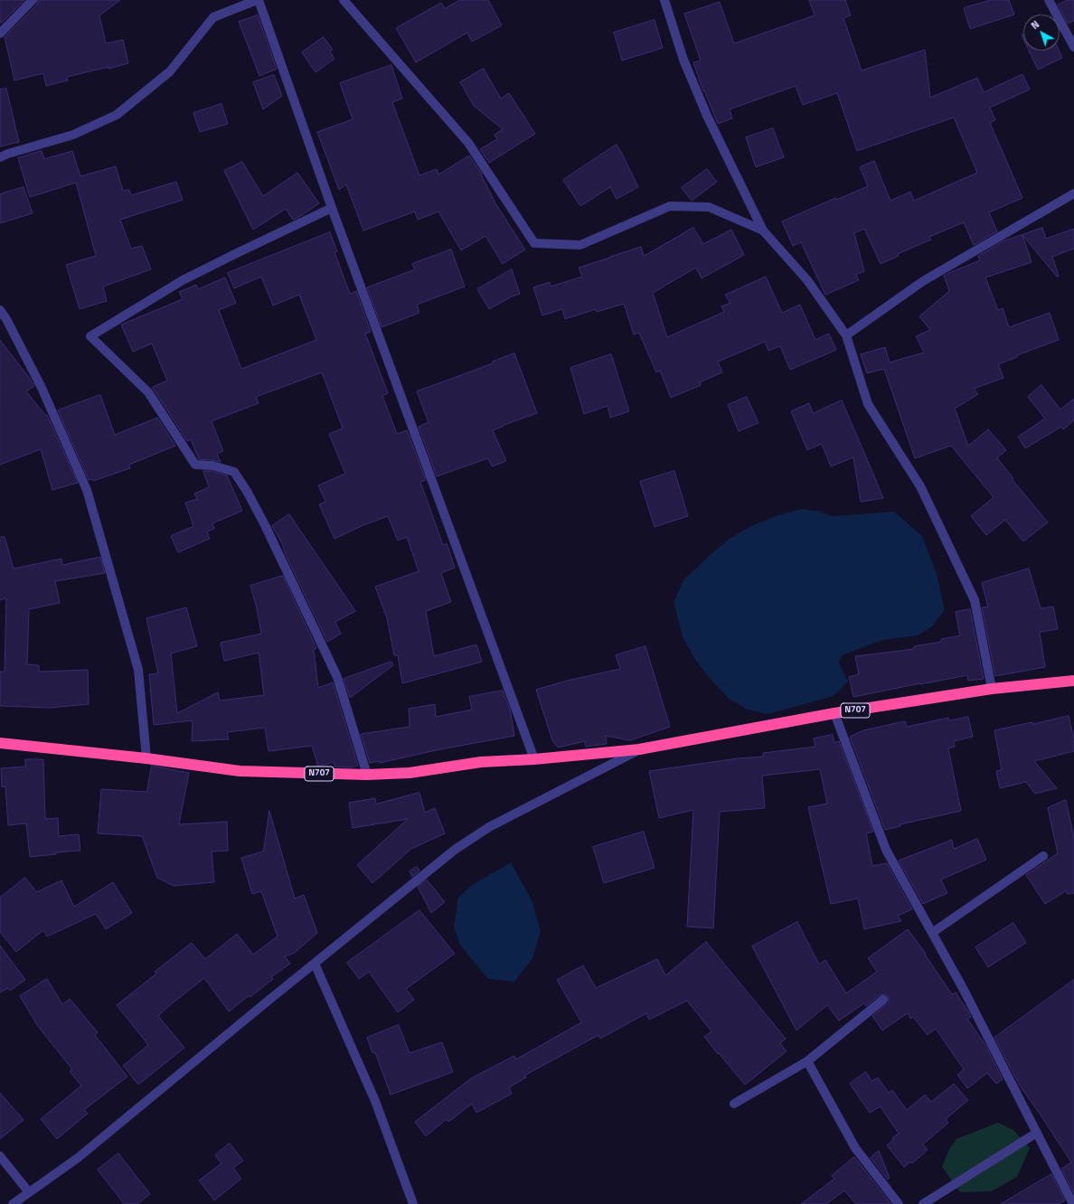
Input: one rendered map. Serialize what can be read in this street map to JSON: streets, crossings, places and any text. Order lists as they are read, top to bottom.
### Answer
{
  "streets": {
    "highway": ["N707"]
  },
  "north": "top left"
}
